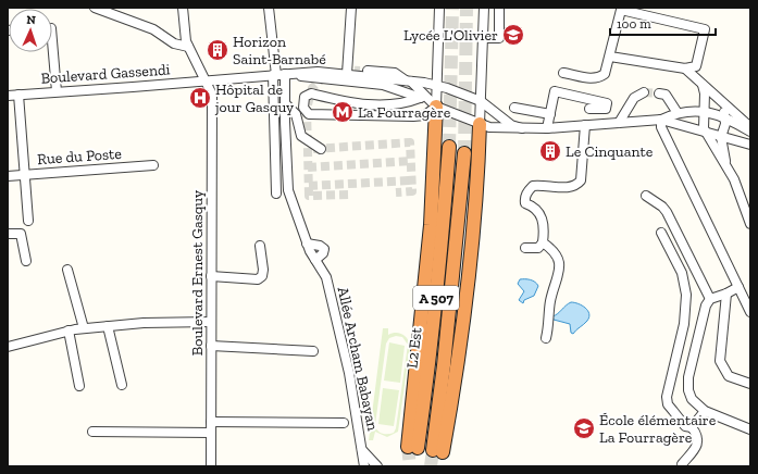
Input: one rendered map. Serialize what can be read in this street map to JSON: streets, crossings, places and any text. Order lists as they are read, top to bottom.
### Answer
{
  "streets": {
    "highway": ["A 507", "L2 Est"],
    "street": [
      "Boulevard Gassendi",
      "Rue du Poste",
      "Boulevard Ernest Gasquy",
      "Allée Archam Babayan"
    ]
  },
  "crossings": [
    ["Boulevard Gassendi", "Boulevard Ernest Gasquy"],
    ["Boulevard Gassendi", "Allée Archam Babayan"]
  ],
  "places": {
    "school or university": ["Lycée L'Olivier", "École élémentaire La Fourragère"],
    "building": ["Horizon Saint-Barnabé", "Le Cinquante"],
    "hospital": ["Hôpital de jour Gasquy"],
    "metro station": ["La Fourragère"]
  },
  "scale_bar": "100 m",
  "north": "top"
}
